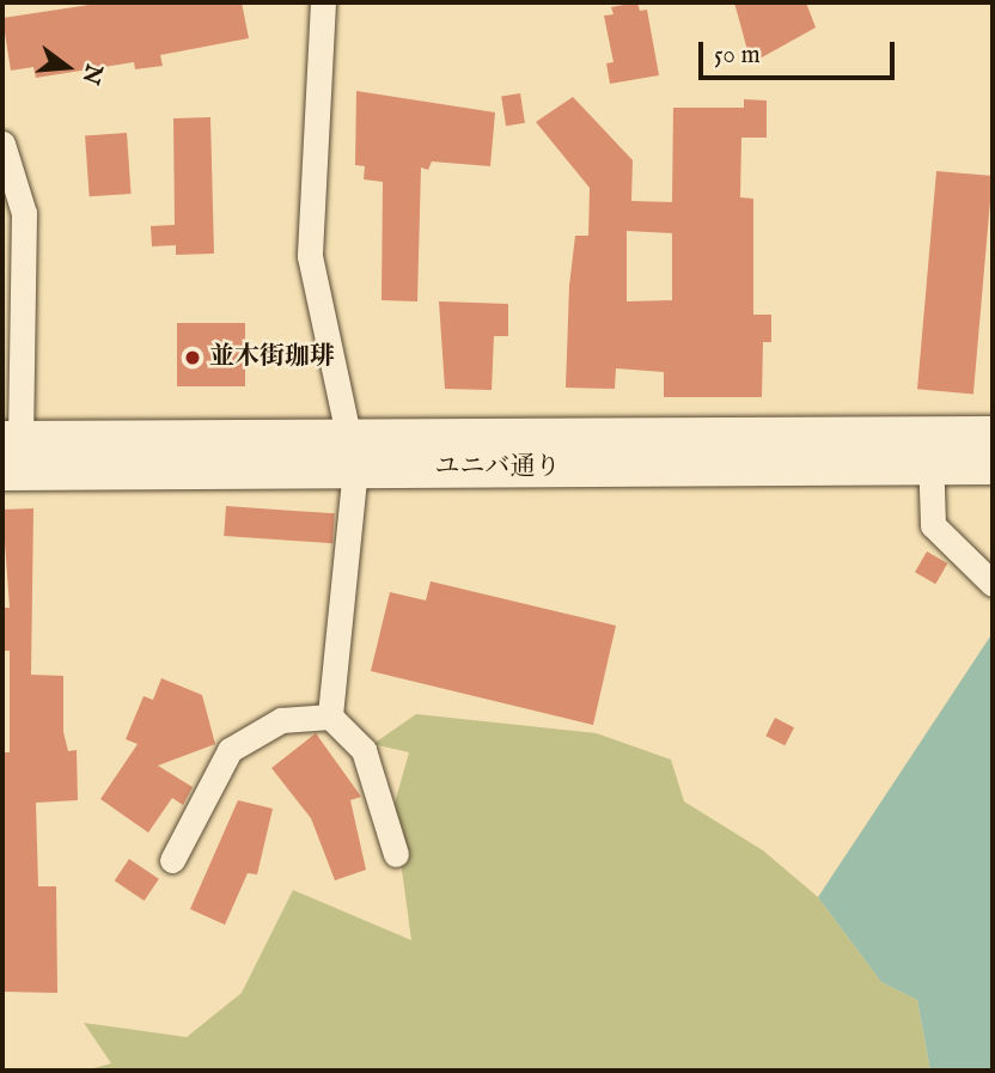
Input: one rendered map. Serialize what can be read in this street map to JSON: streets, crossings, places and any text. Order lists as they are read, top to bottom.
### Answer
{
  "streets": {
    "street": ["ユニバ通り"]
  },
  "places": ["並木街珈琲"],
  "scale_bar": "50 m",
  "north": "right"
}
